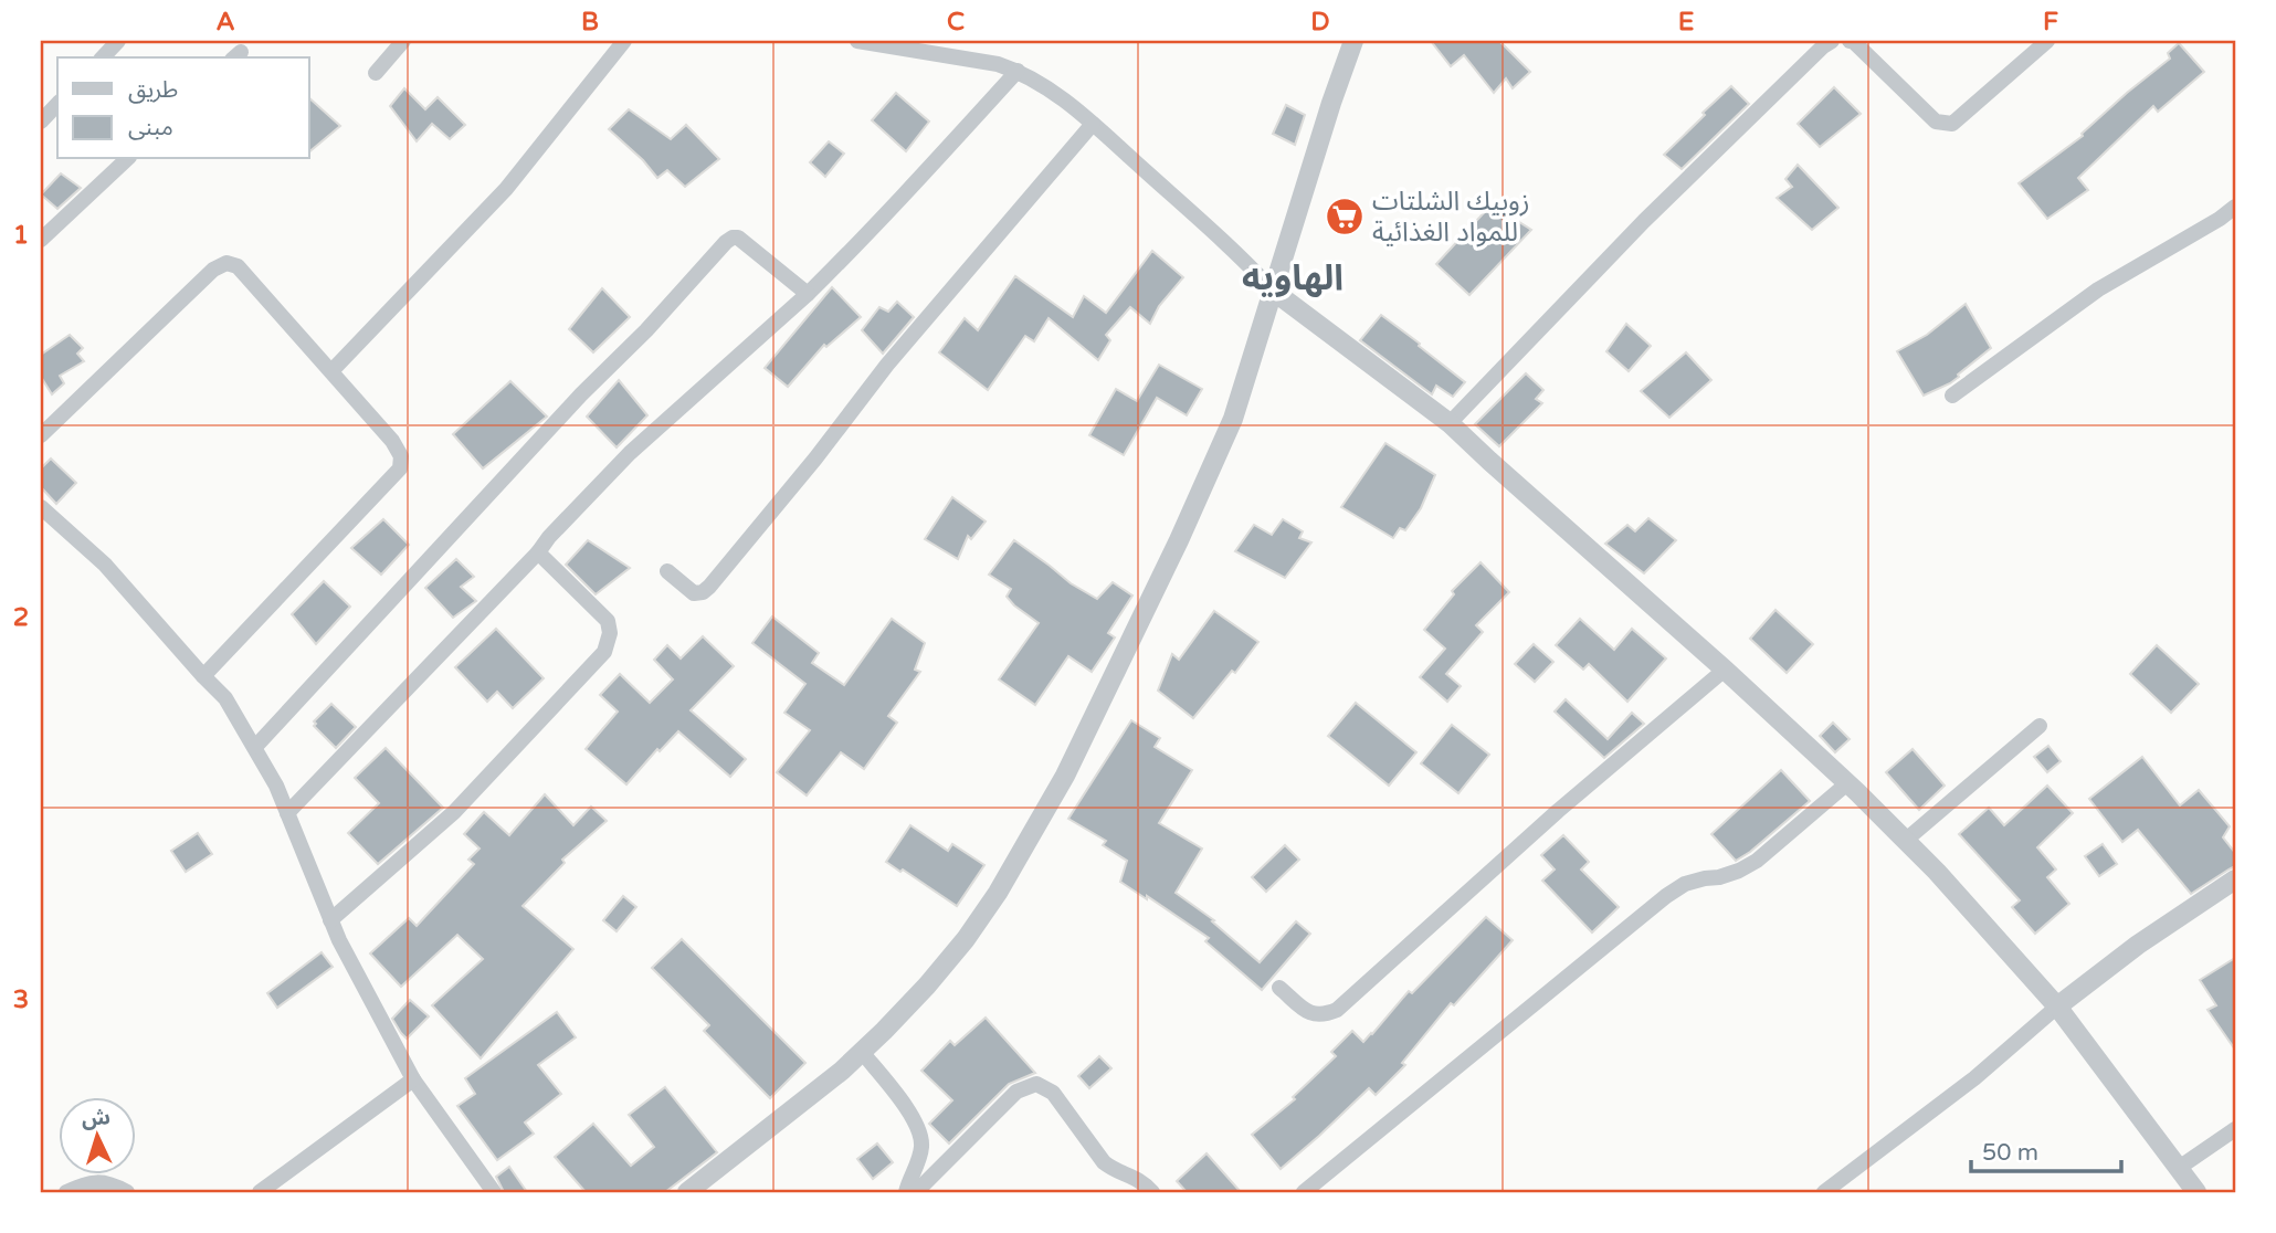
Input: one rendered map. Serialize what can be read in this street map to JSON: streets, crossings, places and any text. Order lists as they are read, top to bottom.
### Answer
{
  "districts": ["الهاويه"],
  "places": {
    "supermarket": ["زوبيك الشلتات للمواد الغذائية"]
  },
  "legend": ["طريق", "مبنى"],
  "scale_bar": "50 m",
  "north": "top",
  "grid": {
    "columns": [
      "A",
      "B",
      "C",
      "D",
      "E",
      "F"
    ],
    "rows": ["1", "2", "3"]
  }
}
